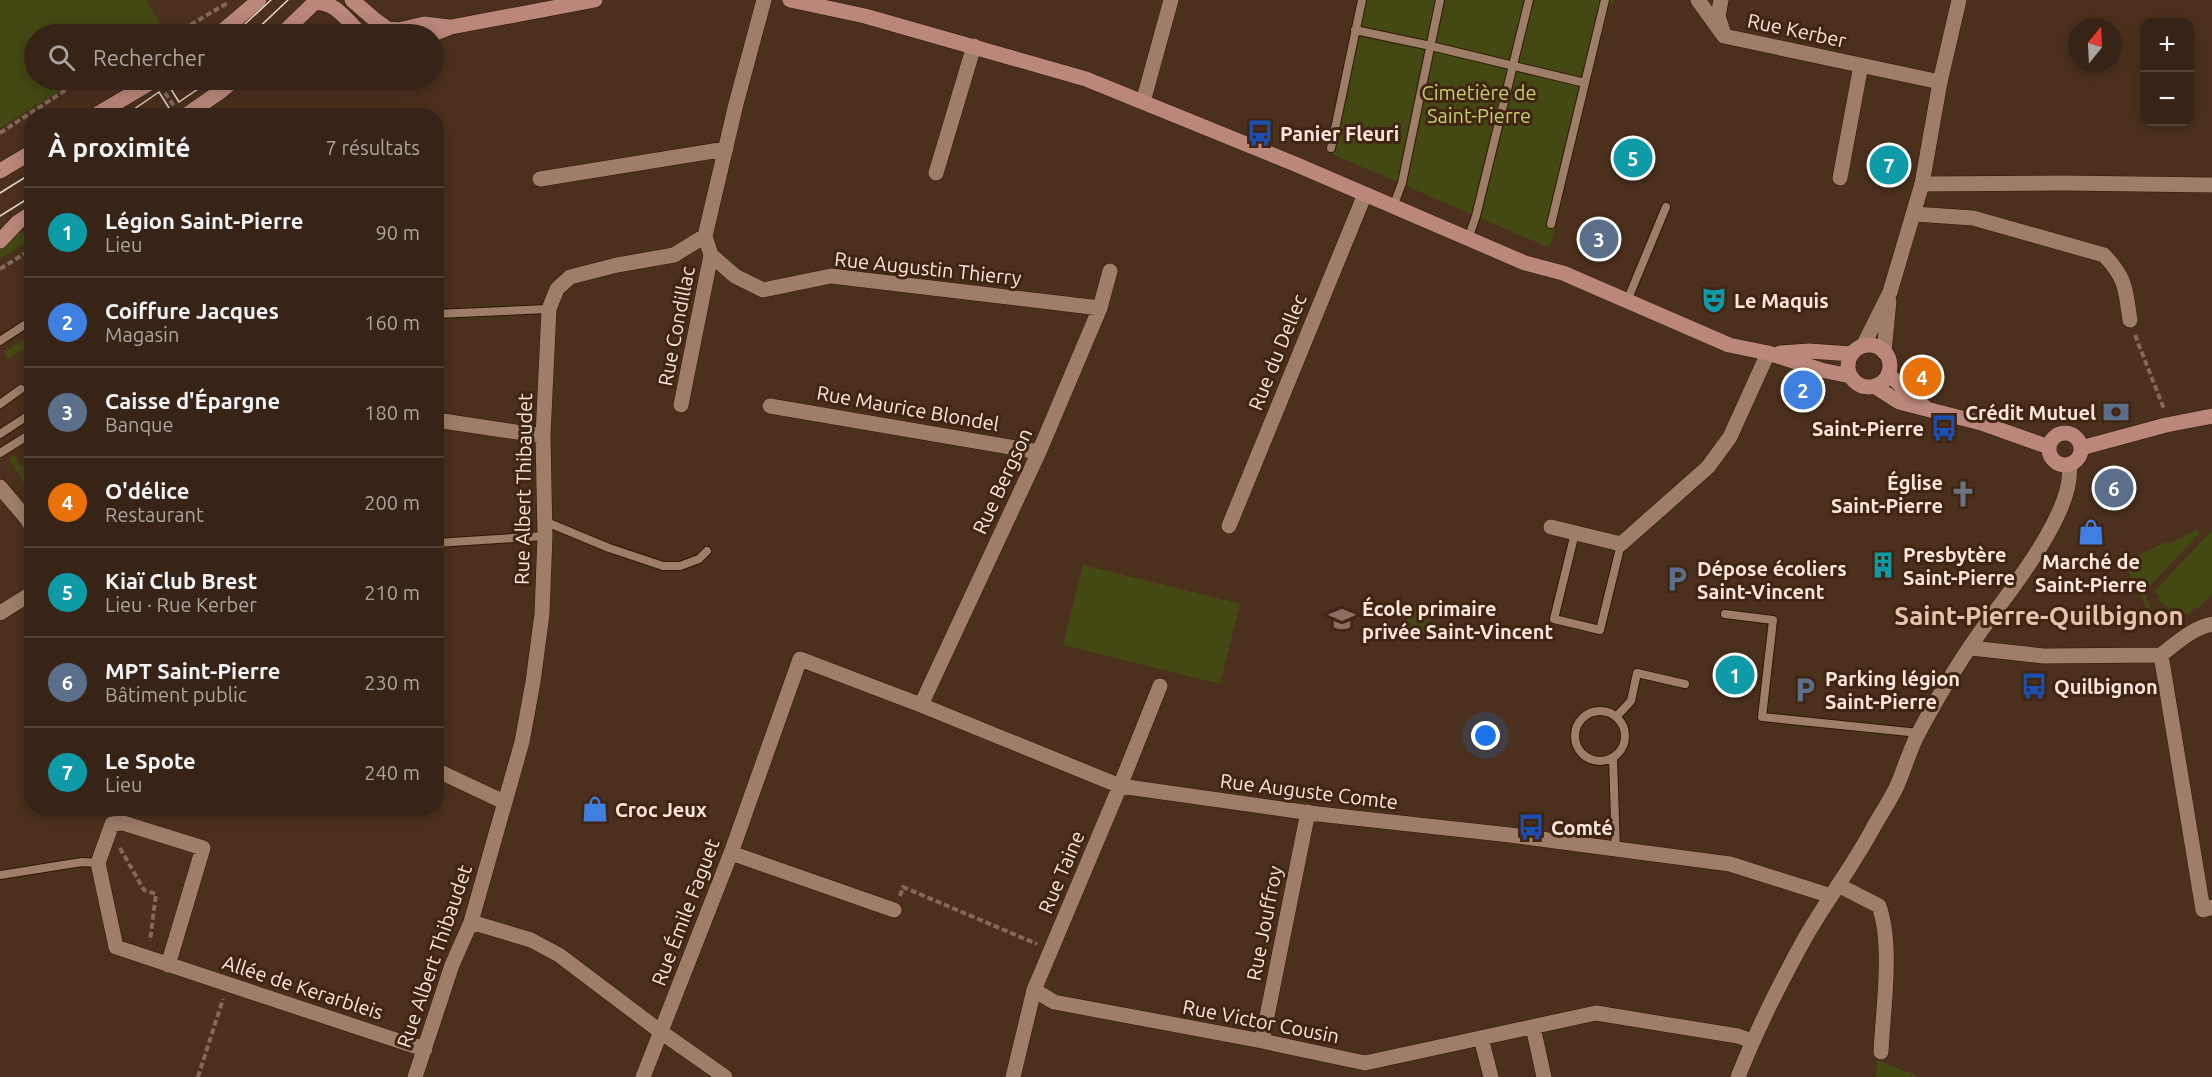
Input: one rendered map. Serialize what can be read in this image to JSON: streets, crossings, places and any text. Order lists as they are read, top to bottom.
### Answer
{
  "streets": {
    "street": [
      "Rue Kerber",
      "Rue Augustin Thierry",
      "Rue Condillac",
      "Rue du Dellec",
      "Rue Maurice Blondel",
      "Rue Bergson",
      "Rue Albert Thibaudet",
      "Rue Auguste Comte",
      "Rue Taine",
      "Rue Émile Faguet",
      "Rue Jouffroy",
      "Allée de Kerarbleis",
      "Rue Victor Cousin"
    ]
  },
  "crossings": [
    ["Rue Augustin Thierry", "Rue Condillac"],
    ["Rue Augustin Thierry", "Rue Bergson"],
    ["Rue Maurice Blondel", "Rue Bergson"],
    ["Rue Bergson", "Rue Auguste Comte"],
    ["Rue Albert Thibaudet", "Allée de Kerarbleis"],
    ["Rue Auguste Comte", "Rue Taine"],
    ["Rue Auguste Comte", "Rue Émile Faguet"],
    ["Rue Auguste Comte", "Rue Jouffroy"],
    ["Rue Taine", "Rue Victor Cousin"],
    ["Rue Jouffroy", "Rue Victor Cousin"]
  ],
  "districts": ["Saint-Pierre-Quilbignon"],
  "parks": ["Cimetière de Saint-Pierre"],
  "places": {
    "bus stop": [
      "Panier Fleuri",
      "Saint-Pierre",
      "Quilbignon",
      "Comté"
    ],
    "theatre": ["Le Maquis"],
    "bank": ["Crédit Mutuel"],
    "church": ["Église Saint-Pierre"],
    "shop": ["Marché de Saint-Pierre", "Croc Jeux"],
    "building": ["Presbytère Saint-Pierre"],
    "parking": ["Dépose écoliers Saint-Vincent", "Parking légion Saint-Pierre"],
    "school or university": ["École primaire privée Saint-Vincent"]
  },
  "north": "top",
  "page": {
    "map_buttons": ["+", "−"],
    "search": "Rechercher",
    "heading": ["À proximité", "7 résultats"],
    "pins": [
      "5",
      "7",
      "3",
      "4",
      "2",
      "6",
      "1"
    ],
    "list": [
      {
        "mark": "1",
        "name": "Légion Saint-Pierre",
        "note": "Lieu",
        "value": "90 m"
      },
      {
        "mark": "2",
        "name": "Coiffure Jacques",
        "note": "Magasin",
        "value": "160 m"
      },
      {
        "mark": "3",
        "name": "Caisse d'Épargne",
        "note": "Banque",
        "value": "180 m"
      },
      {
        "mark": "4",
        "name": "O'délice",
        "note": "Restaurant",
        "value": "200 m"
      },
      {
        "mark": "5",
        "name": "Kiaï Club Brest",
        "note": "Lieu · Rue Kerber",
        "value": "210 m"
      },
      {
        "mark": "6",
        "name": "MPT Saint-Pierre",
        "note": "Bâtiment public",
        "value": "230 m"
      },
      {
        "mark": "7",
        "name": "Le Spote",
        "note": "Lieu",
        "value": "240 m"
      }
    ]
  }
}
